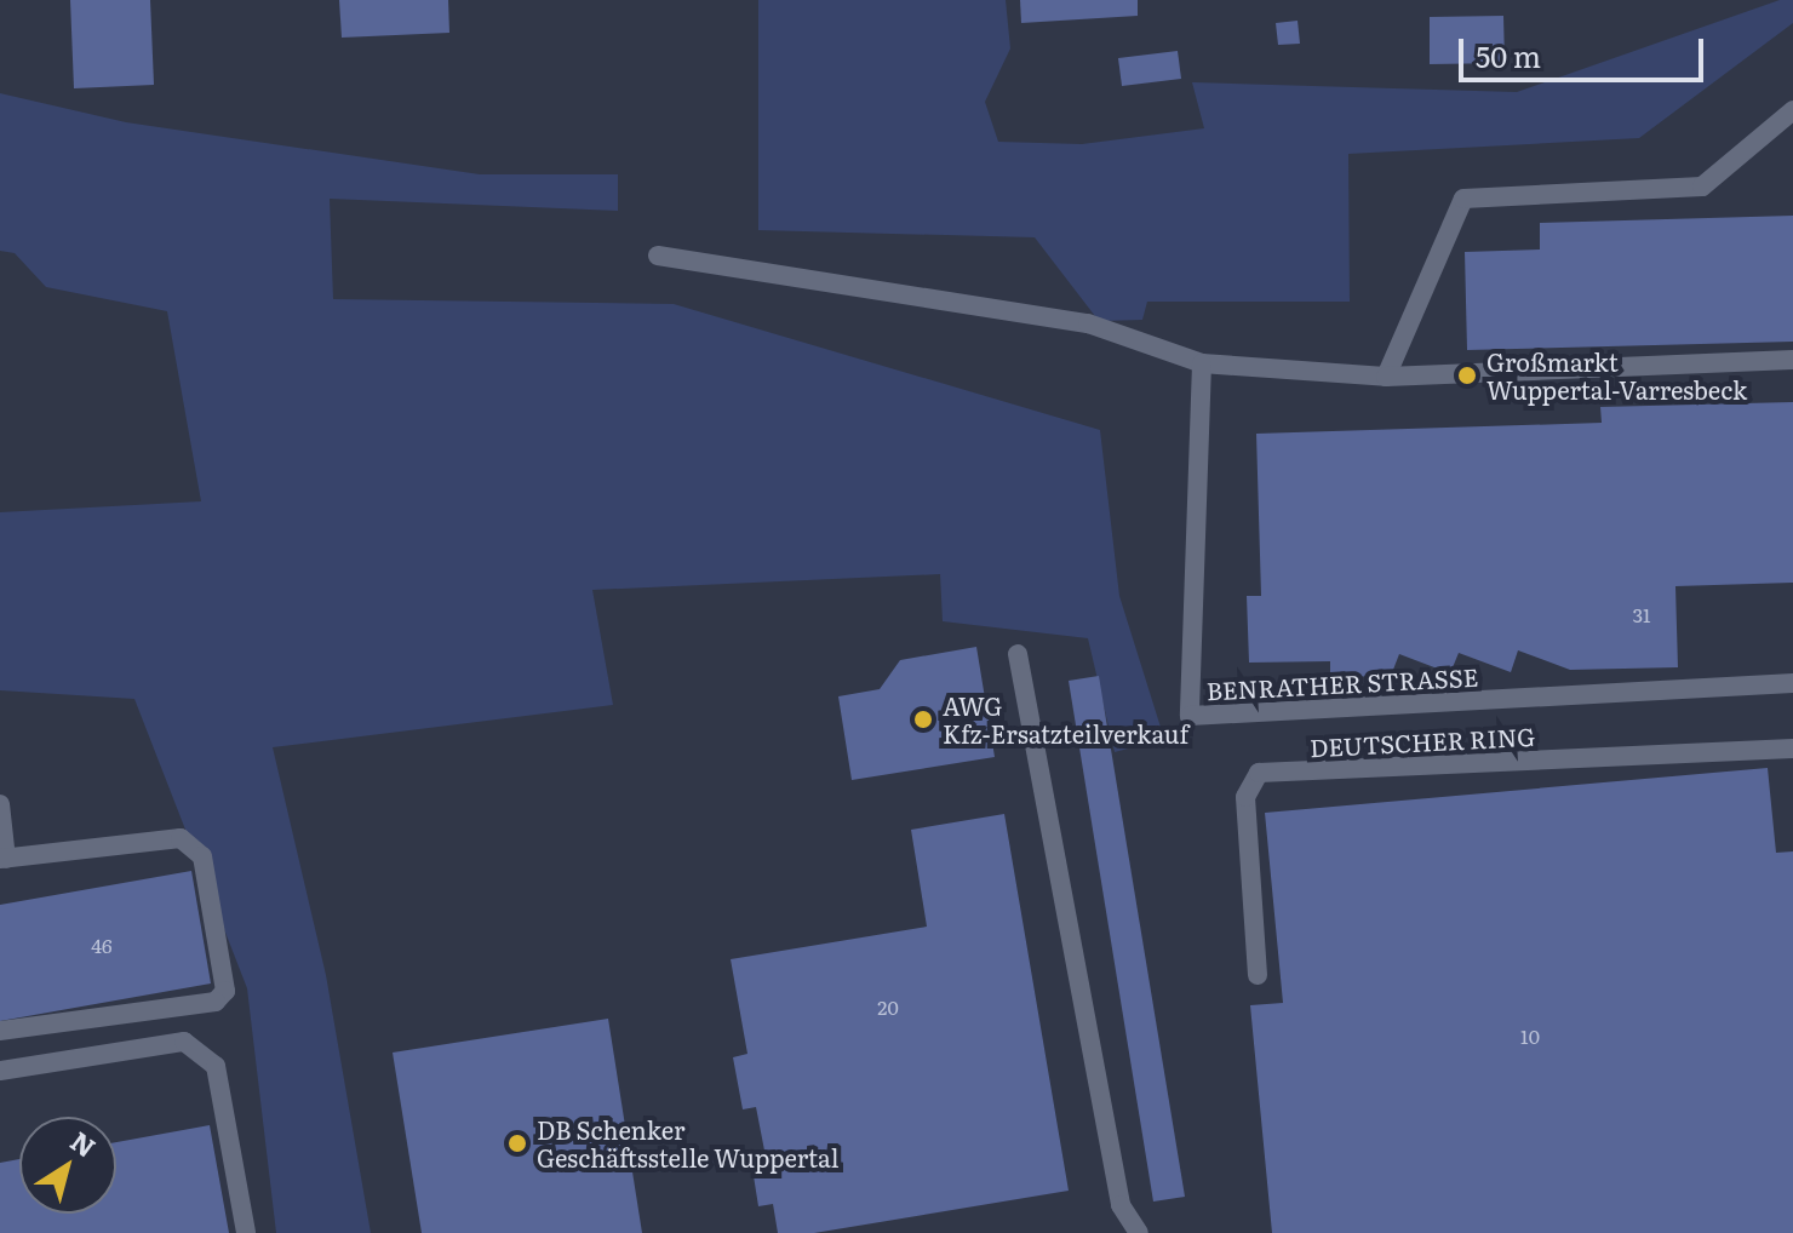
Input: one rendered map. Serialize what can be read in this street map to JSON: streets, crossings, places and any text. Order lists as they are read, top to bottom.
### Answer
{
  "streets": {
    "lane": ["BENRATHER STRASSE", "DEUTSCHER RING"]
  },
  "places": ["Großmarkt Wuppertal-Varresbeck", "AWG Kfz-Ersatzteilverkauf", "DB Schenker Geschäftsstelle Wuppertal"],
  "house_numbers": [
    "31",
    "46",
    "20",
    "10"
  ],
  "scale_bar": "50 m",
  "north": "top right"
}
